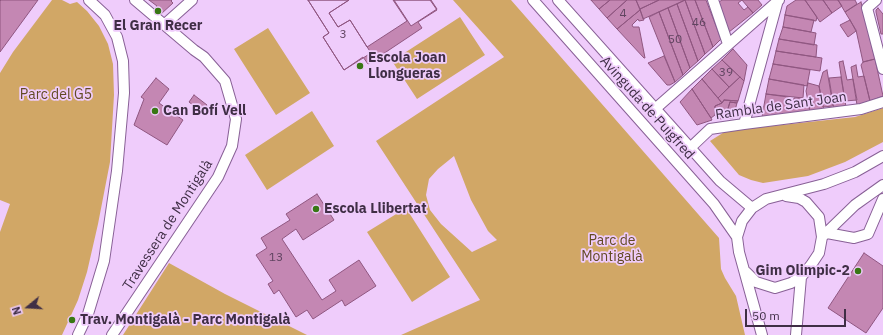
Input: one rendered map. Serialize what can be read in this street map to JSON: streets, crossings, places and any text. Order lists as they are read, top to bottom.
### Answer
{
  "streets": {
    "street": ["Rambla de Sant Joan", "Avinguda de Puigfred", "Travessera de Montigalà"]
  },
  "crossings": [
    ["Rambla de Sant Joan", "Avinguda de Puigfred"]
  ],
  "parks": ["Parc del G5", "Parc de Montigalà"],
  "places": [
    "El Gran Recer",
    "Escola Joan Llongueras",
    "Can Bofí Vell",
    "Escola Llibertat",
    "Gim Olimpic-2",
    "Trav. Montigalà - Parc Montigalà"
  ],
  "house_numbers": [
    "4",
    "46",
    "3",
    "50",
    "39",
    "13"
  ],
  "scale_bar": "50 m",
  "north": "left"
}
